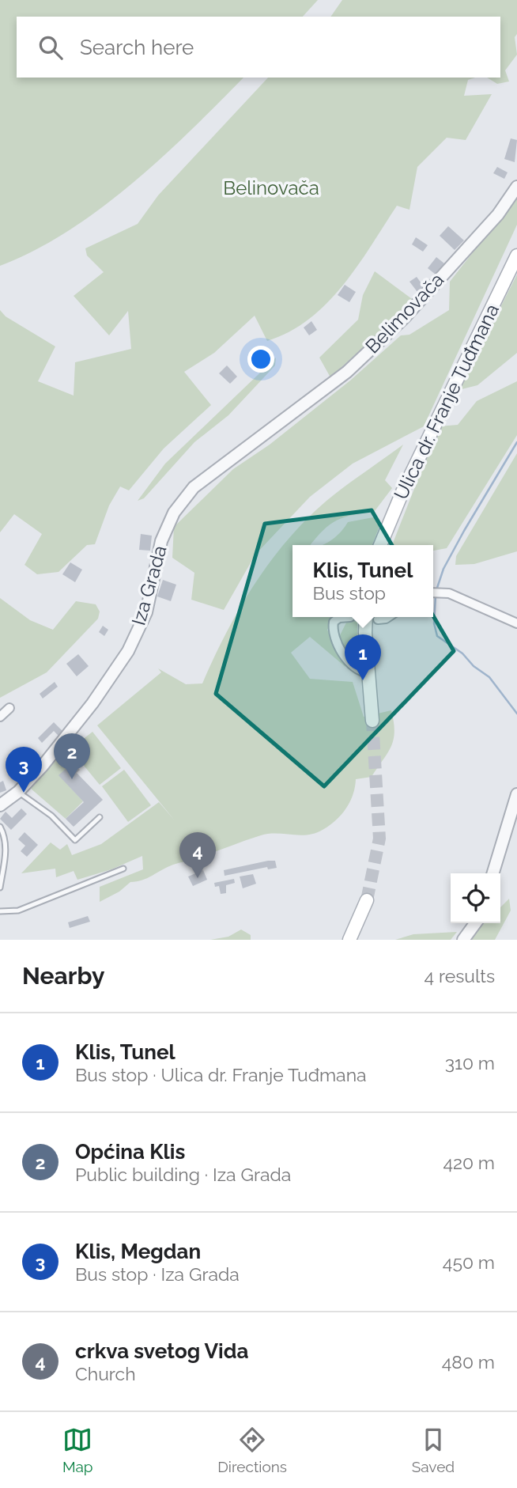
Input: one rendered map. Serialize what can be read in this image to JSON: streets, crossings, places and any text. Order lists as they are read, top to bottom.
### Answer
{
  "streets": {
    "main road": ["Ulica dr. Franje Tuđmana"],
    "street": ["Belimovača", "Iza Grada"]
  },
  "crossings": [
    ["Belimovača", "Iza Grada"]
  ],
  "parks": ["Belinovača"],
  "page": {
    "search": "Search here",
    "popup": ["Klis, Tunel", "Bus stop"],
    "pins": [
      "1",
      "2",
      "3",
      "4"
    ],
    "heading": ["Nearby", "4 results"],
    "list": [
      {
        "mark": "1",
        "name": "Klis, Tunel",
        "note": "Bus stop · Ulica dr. Franje Tuđmana",
        "value": "310 m"
      },
      {
        "mark": "2",
        "name": "Općina Klis",
        "note": "Public building · Iza Grada",
        "value": "420 m"
      },
      {
        "mark": "3",
        "name": "Klis, Megdan",
        "note": "Bus stop · Iza Grada",
        "value": "450 m"
      },
      {
        "mark": "4",
        "name": "crkva svetog Vida",
        "note": "Church",
        "value": "480 m"
      }
    ],
    "nav": ["Map", "Directions", "Saved"]
  }
}
